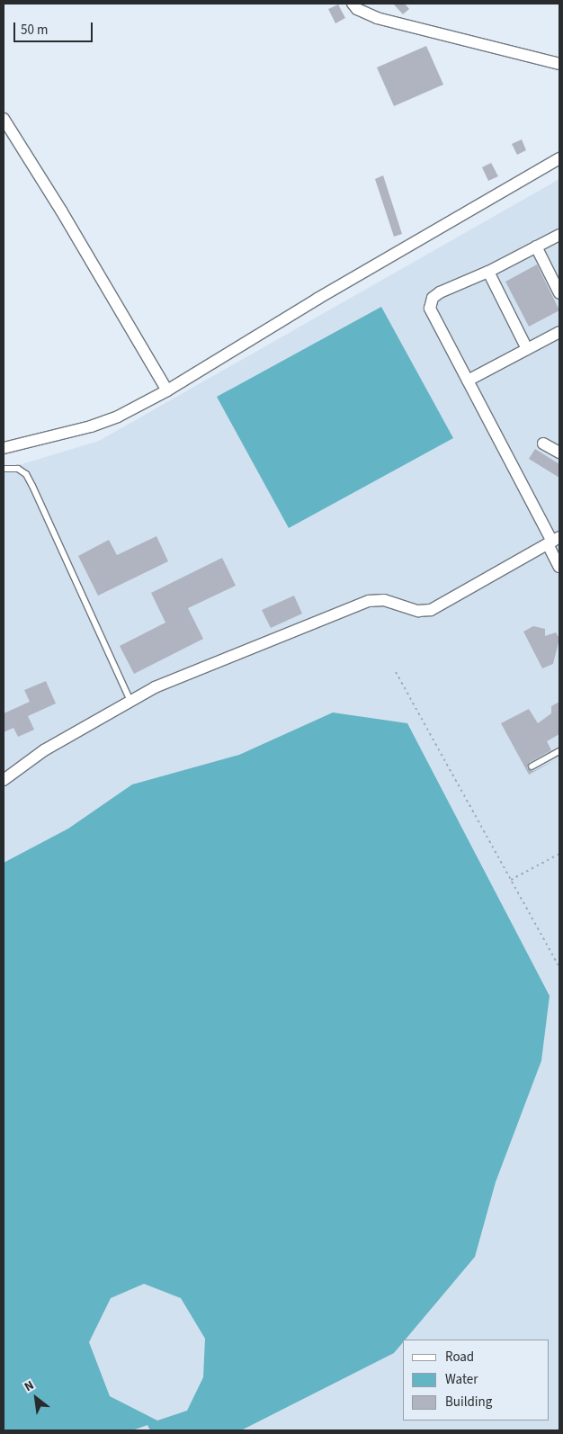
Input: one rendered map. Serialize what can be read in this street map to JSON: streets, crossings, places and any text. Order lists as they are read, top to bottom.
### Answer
{
  "legend": ["Road", "Water", "Building"],
  "scale_bar": "50 m",
  "north": "top left"
}
